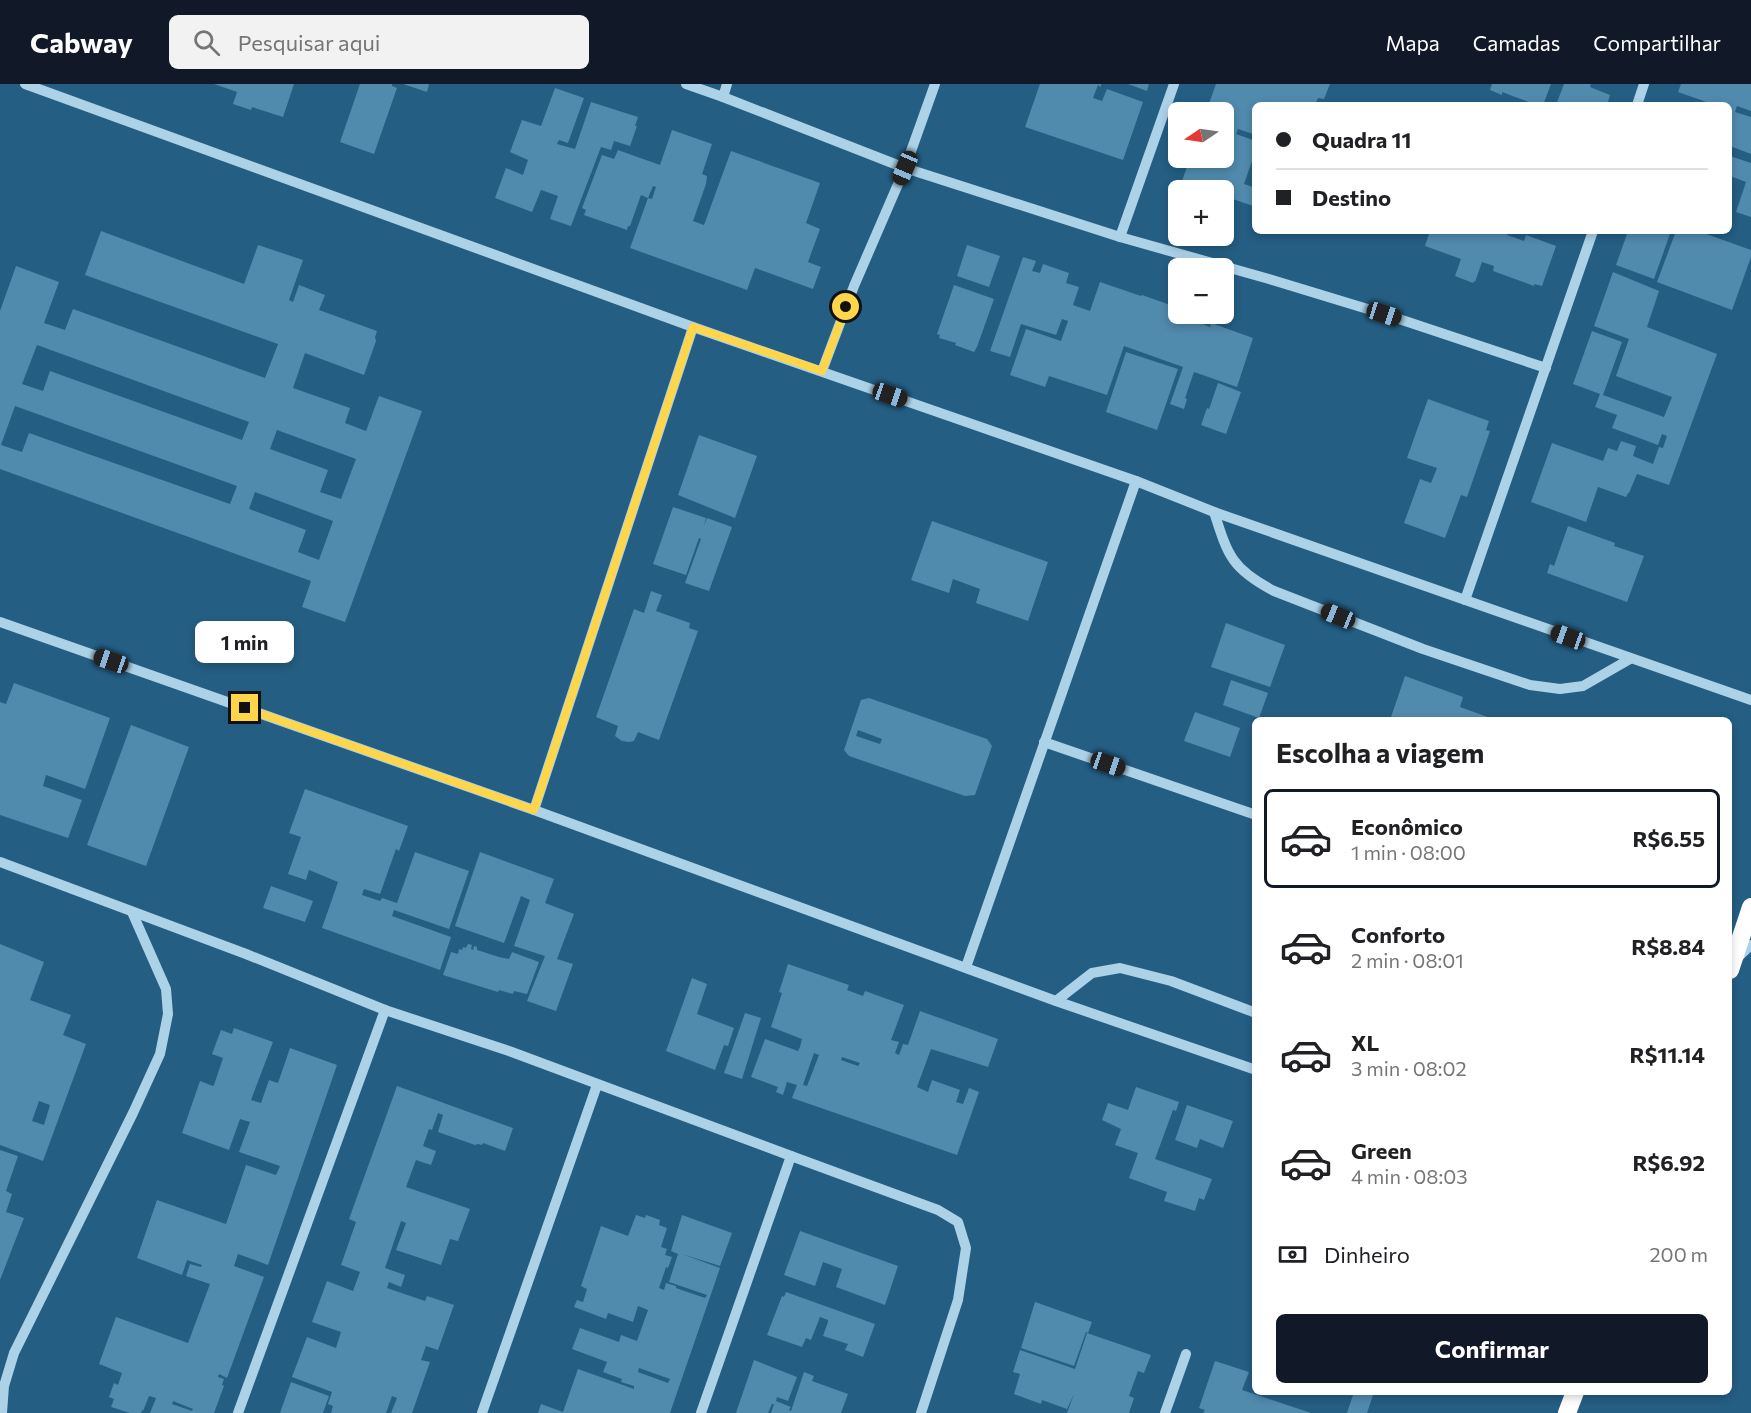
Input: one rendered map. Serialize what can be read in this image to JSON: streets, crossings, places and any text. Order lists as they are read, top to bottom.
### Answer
{
  "north": "left",
  "page": {
    "header": "Cabway",
    "search": "Pesquisar aqui",
    "nav": ["Mapa", "Camadas", "Compartilhar"],
    "map_buttons": ["+", "−"],
    "banner": ["Quadra 11", "Destino"],
    "bubble": "1 min",
    "heading": "Escolha a viagem",
    "list": [
      {
        "name": "Econômico",
        "note": "1 min · 08:00",
        "value": "R$6.55"
      },
      {
        "name": "Conforto",
        "note": "2 min · 08:01",
        "value": "R$8.84"
      },
      {
        "name": "XL",
        "note": "3 min · 08:02",
        "value": "R$11.14"
      },
      {
        "name": "Green",
        "note": "4 min · 08:03",
        "value": "R$6.92"
      }
    ],
    "pay": ["Dinheiro", "200 m"],
    "buttons": "Confirmar"
  }
}
